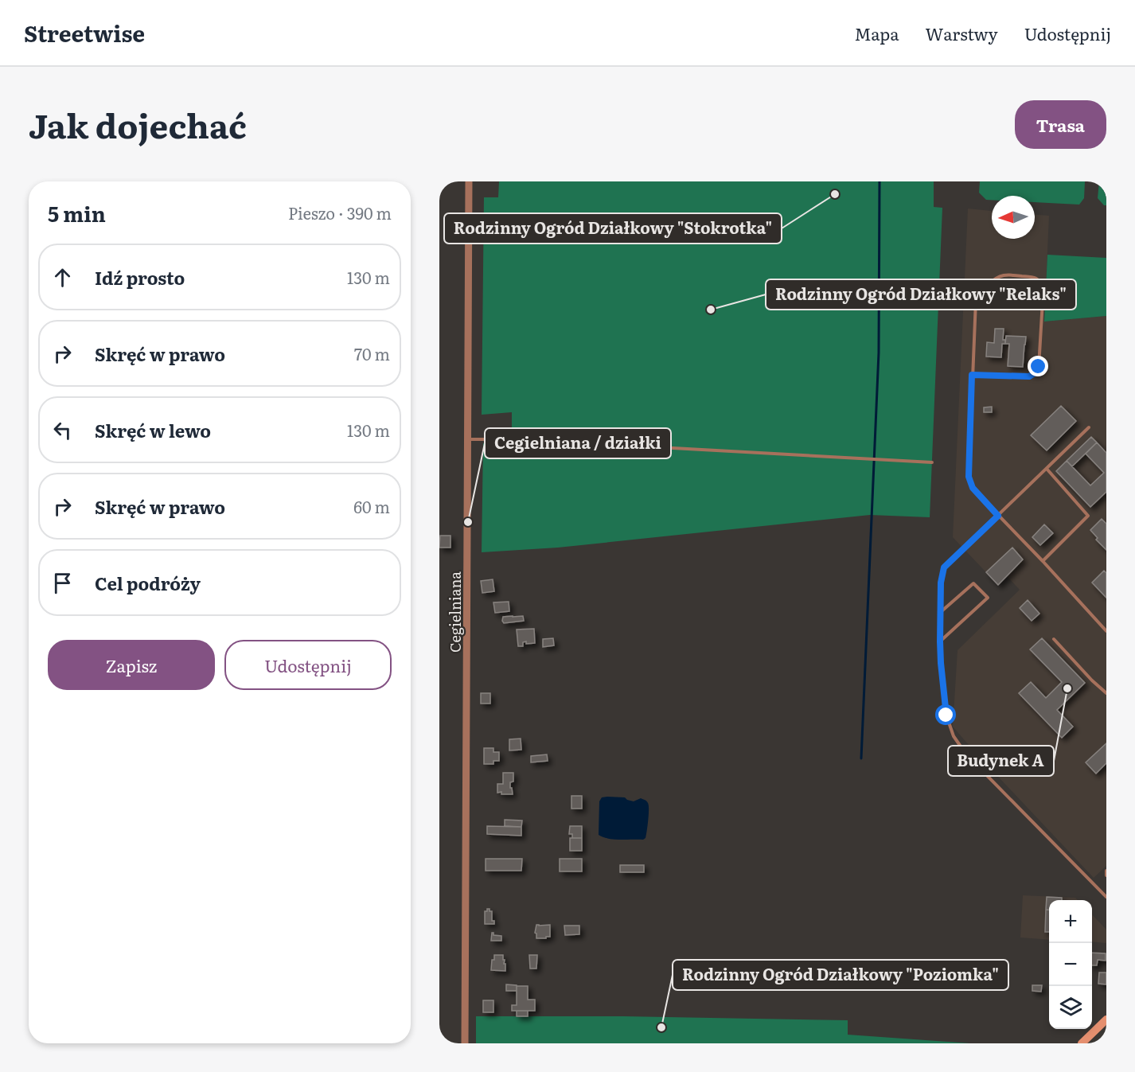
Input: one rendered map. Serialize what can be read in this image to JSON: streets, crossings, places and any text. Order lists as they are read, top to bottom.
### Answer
{
  "streets": {
    "street": ["Cegielniana"]
  },
  "places": [
    "Rodzinny Ogród Działkowy \"Stokrotka\"",
    "Rodzinny Ogród Działkowy \"Relaks\"",
    "Cegielniana / działki",
    "Budynek A",
    "Rodzinny Ogród Działkowy \"Poziomka\""
  ],
  "north": "left",
  "page": {
    "header": "Streetwise",
    "nav": ["Mapa", "Warstwy", "Udostępnij"],
    "title": "Jak dojechać",
    "buttons": [
      "Trasa",
      ["Zapisz", "Udostępnij"]
    ],
    "heading": ["5 min", "Pieszo · 390 m"],
    "list": [
      ["Idź prosto", "130 m"],
      ["Skręć w prawo", "70 m"],
      ["Skręć w lewo", "130 m"],
      ["Skręć w prawo", "60 m"],
      "Cel podróży"
    ],
    "map_buttons": ["+", "−"]
  }
}
